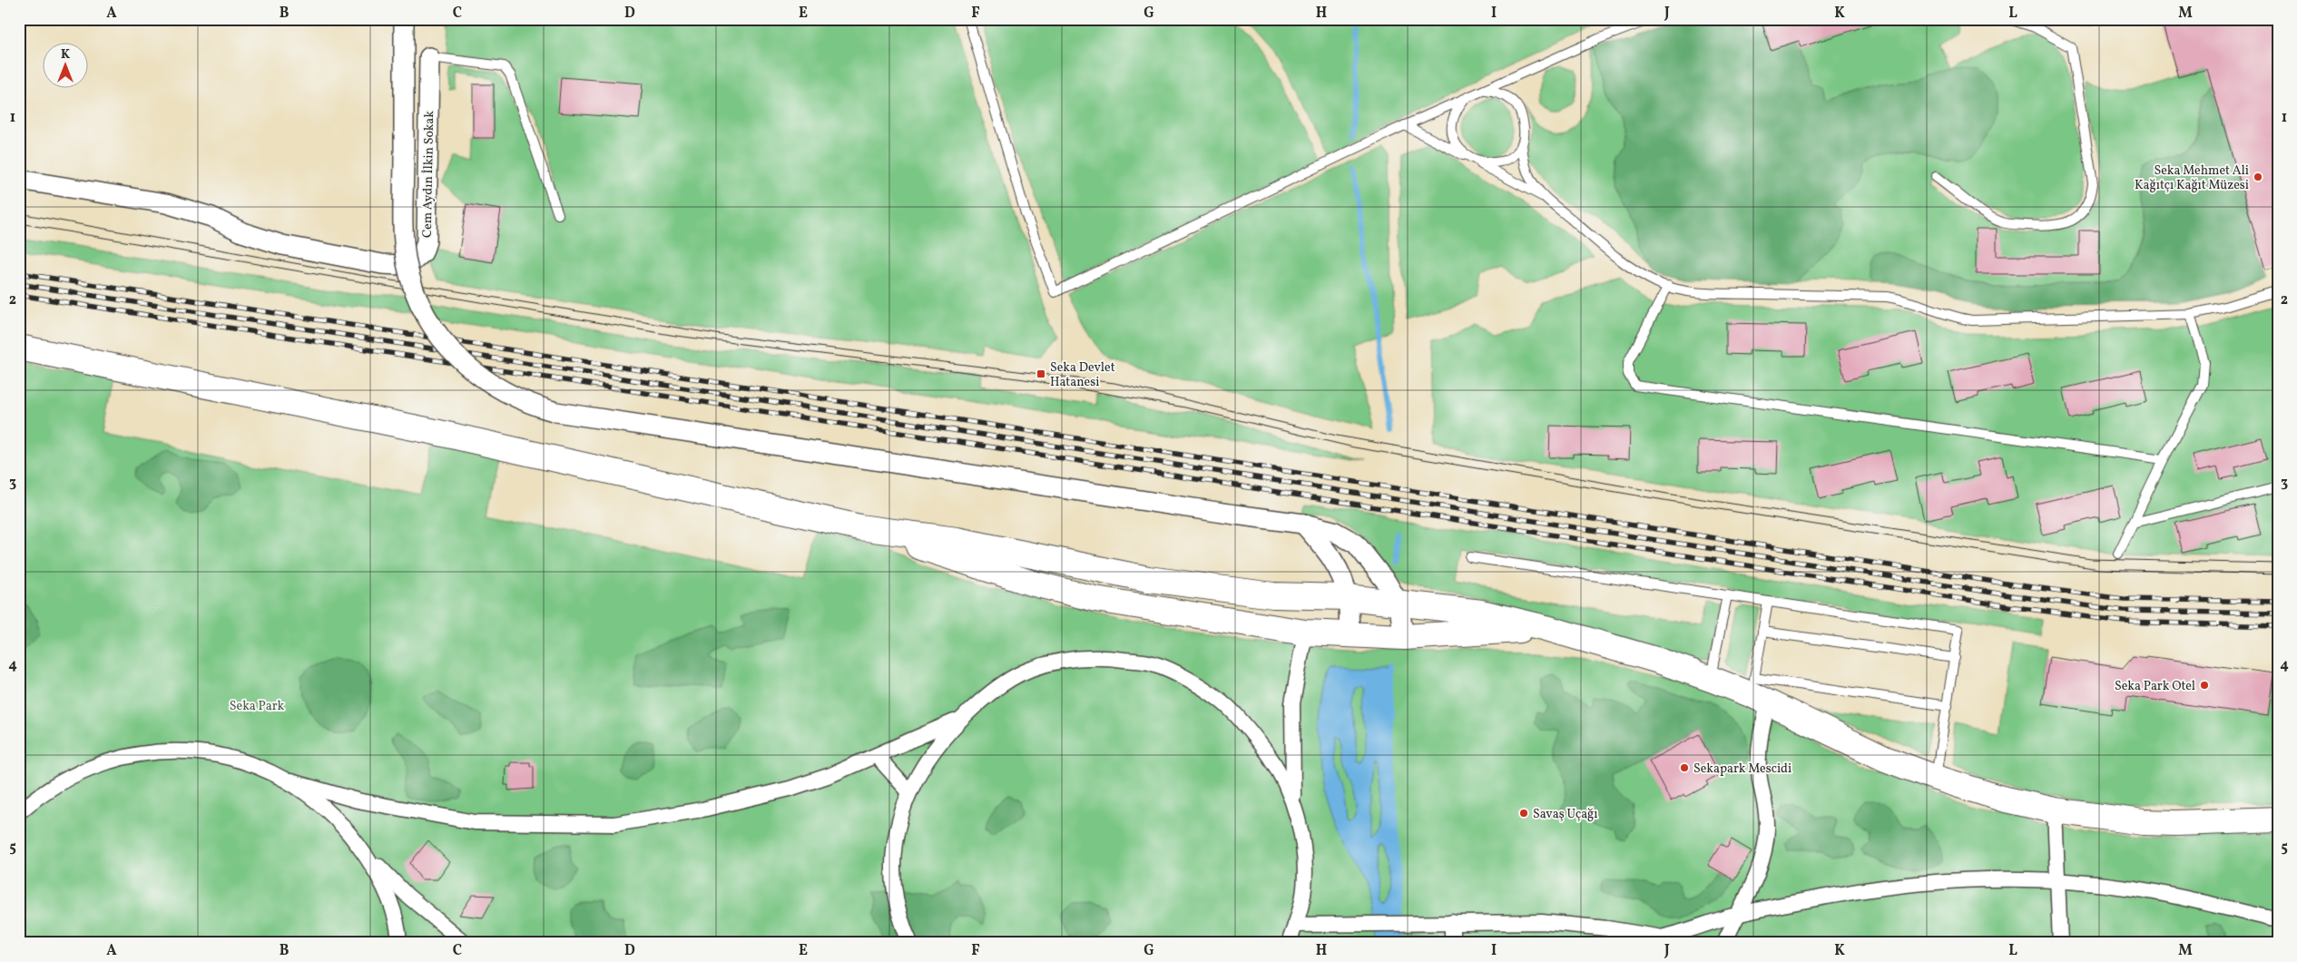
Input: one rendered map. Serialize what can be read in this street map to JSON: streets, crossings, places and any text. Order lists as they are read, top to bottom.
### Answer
{
  "streets": {
    "street": ["Cem Aydın İlkin Sokak"]
  },
  "parks": ["Seka Park"],
  "places": {
    "other": [
      "Seka Mehmet Ali Kağıtçı Kağıt Müzesi",
      "Seka Park Otel",
      "Sekapark Mescidi",
      "Savaş Uçağı"
    ],
    "transit": ["Seka Devlet Hatanesi"]
  },
  "north": "top",
  "grid": {
    "columns": [
      "A",
      "B",
      "C",
      "D",
      "E",
      "F",
      "G",
      "H",
      "I",
      "J",
      "K",
      "L",
      "M"
    ],
    "rows": [
      "1",
      "2",
      "3",
      "4",
      "5"
    ]
  }
}
